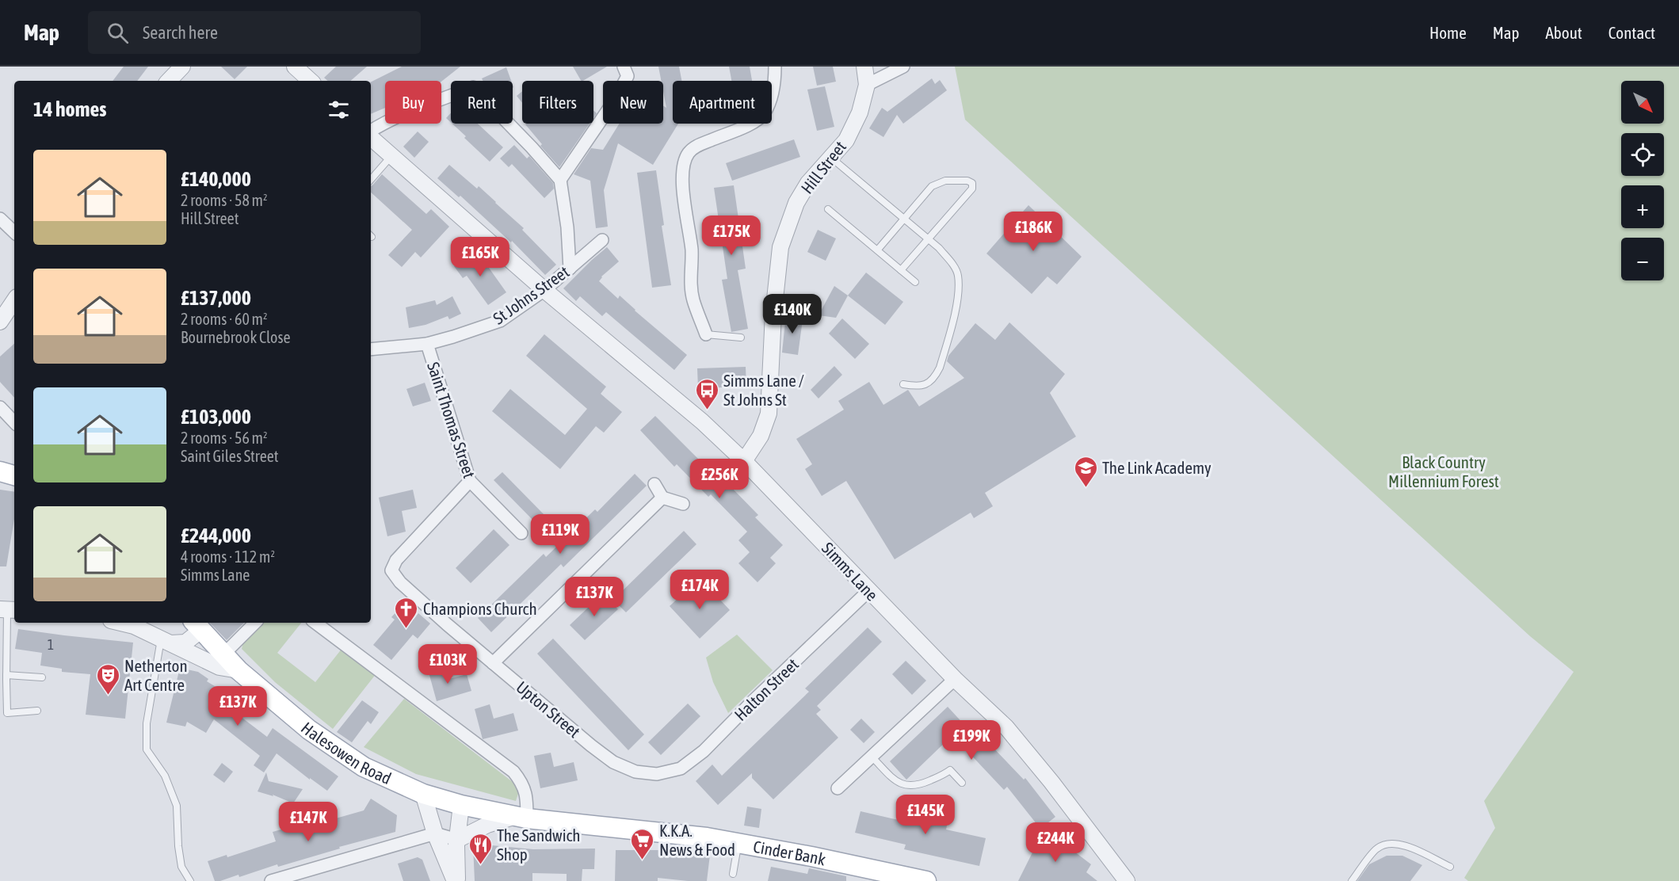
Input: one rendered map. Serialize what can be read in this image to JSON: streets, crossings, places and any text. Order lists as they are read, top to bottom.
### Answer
{
  "streets": {
    "main road": ["Halesowen Road", "Cinder Bank"],
    "street": [
      "Hill Street",
      "St Johns Street",
      "Saint Thomas Street",
      "Simms Lane",
      "Halton Street",
      "Upton Street"
    ]
  },
  "crossings": [
    ["Hill Street", "Simms Lane"],
    ["St Johns Street", "Saint Thomas Street"],
    ["St Johns Street", "Simms Lane"],
    ["Saint Thomas Street", "Upton Street"],
    ["Simms Lane", "Halton Street"],
    ["Halton Street", "Upton Street"],
    ["Halesowen Road", "Cinder Bank"]
  ],
  "parks": ["Black Country Millennium Forest"],
  "places": {
    "bus stop": ["Simms Lane / St Johns St"],
    "school or university": ["The Link Academy"],
    "church": ["Champions Church"],
    "theatre": ["Netherton Art Centre"],
    "supermarket": ["K.K.A. News & Food"],
    "restaurant": ["The Sandwich Shop"]
  },
  "house_numbers": ["1"],
  "north": "bottom right",
  "page": {
    "header": "Map",
    "search": "Search here",
    "nav": [
      "Home",
      "Map",
      "About",
      "Contact"
    ],
    "map_buttons": ["+", "−"],
    "chip": [
      "Buy",
      "Rent",
      "Filters",
      "New",
      "Apartment"
    ],
    "heading": "14 homes",
    "list": [
      {
        "name": "£140,000",
        "note": "2 rooms · 58 m² · Hill Street"
      },
      {
        "name": "£137,000",
        "note": "2 rooms · 60 m² · Bournebrook Close"
      },
      {
        "name": "£103,000",
        "note": "2 rooms · 56 m² · Saint Giles Street"
      },
      {
        "name": "£244,000",
        "note": "4 rooms · 112 m² · Simms Lane"
      }
    ],
    "price": [
      "£186K",
      "£175K",
      "£165K",
      "£140K",
      "£256K",
      "£119K",
      "£174K",
      "£137K",
      "£103K",
      "£137K",
      "£199K",
      "£145K",
      "£147K",
      "£244K"
    ]
  }
}
